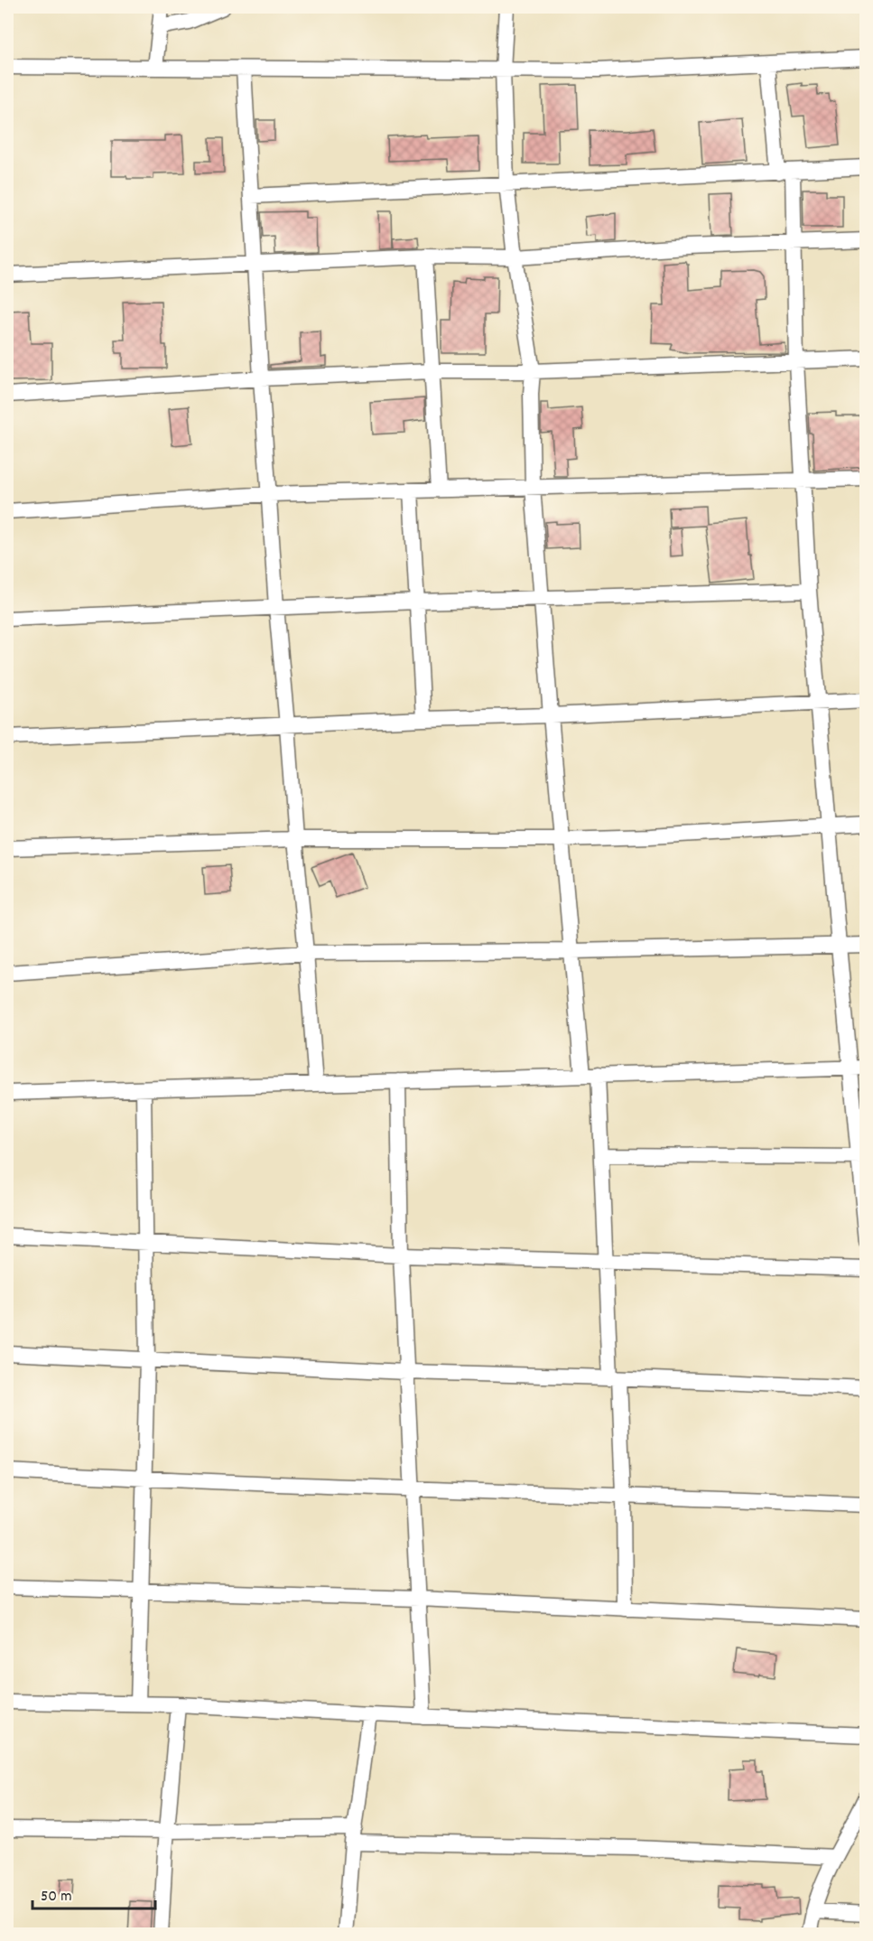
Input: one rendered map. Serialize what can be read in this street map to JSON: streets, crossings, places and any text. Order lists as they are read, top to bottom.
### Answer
{
  "scale_bar": "50 m"
}
